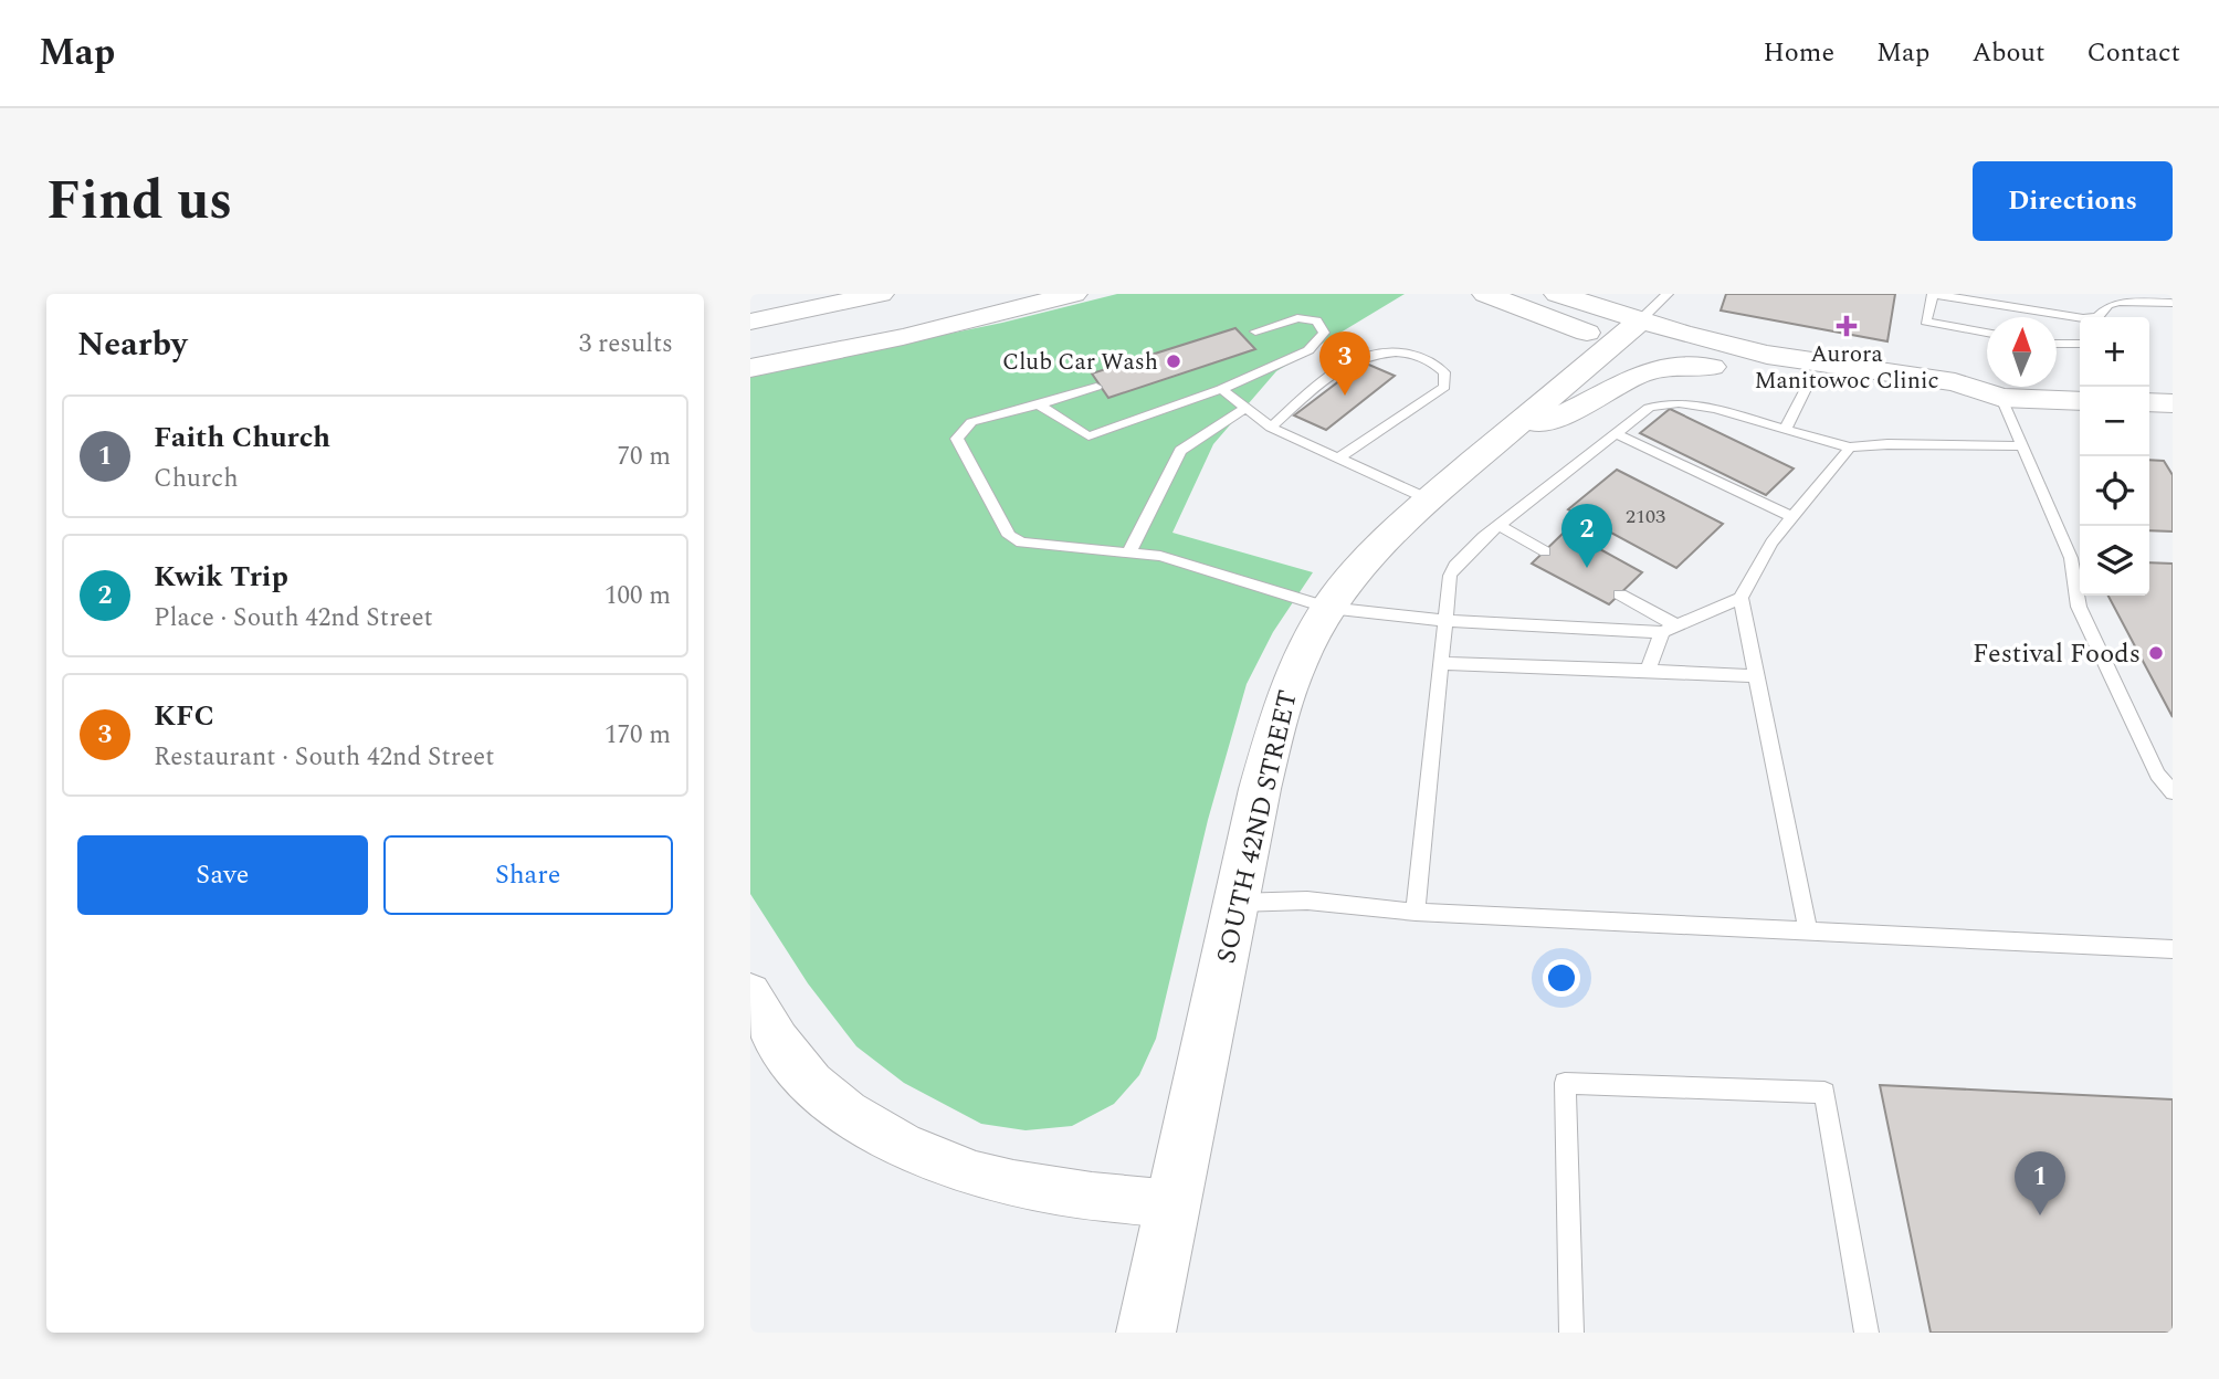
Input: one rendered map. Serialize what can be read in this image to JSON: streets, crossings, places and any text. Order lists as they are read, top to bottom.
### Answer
{
  "streets": {
    "street": ["SOUTH 42ND STREET"]
  },
  "places": {
    "health": ["Aurora Manitowoc Clinic"],
    "other": ["Club Car Wash", "Festival Foods"]
  },
  "house_numbers": ["2103"],
  "north": "top",
  "page": {
    "header": "Map",
    "nav": [
      "Home",
      "Map",
      "About",
      "Contact"
    ],
    "title": "Find us",
    "buttons": [
      "Directions",
      ["Save", "Share"]
    ],
    "heading": ["Nearby", "3 results"],
    "map_buttons": ["+", "−"],
    "pins": ["3", "2", "1"],
    "list": [
      {
        "mark": "1",
        "name": "Faith Church",
        "note": "Church",
        "value": "70 m"
      },
      {
        "mark": "2",
        "name": "Kwik Trip",
        "note": "Place · South 42nd Street",
        "value": "100 m"
      },
      {
        "mark": "3",
        "name": "KFC",
        "note": "Restaurant · South 42nd Street",
        "value": "170 m"
      }
    ]
  }
}
